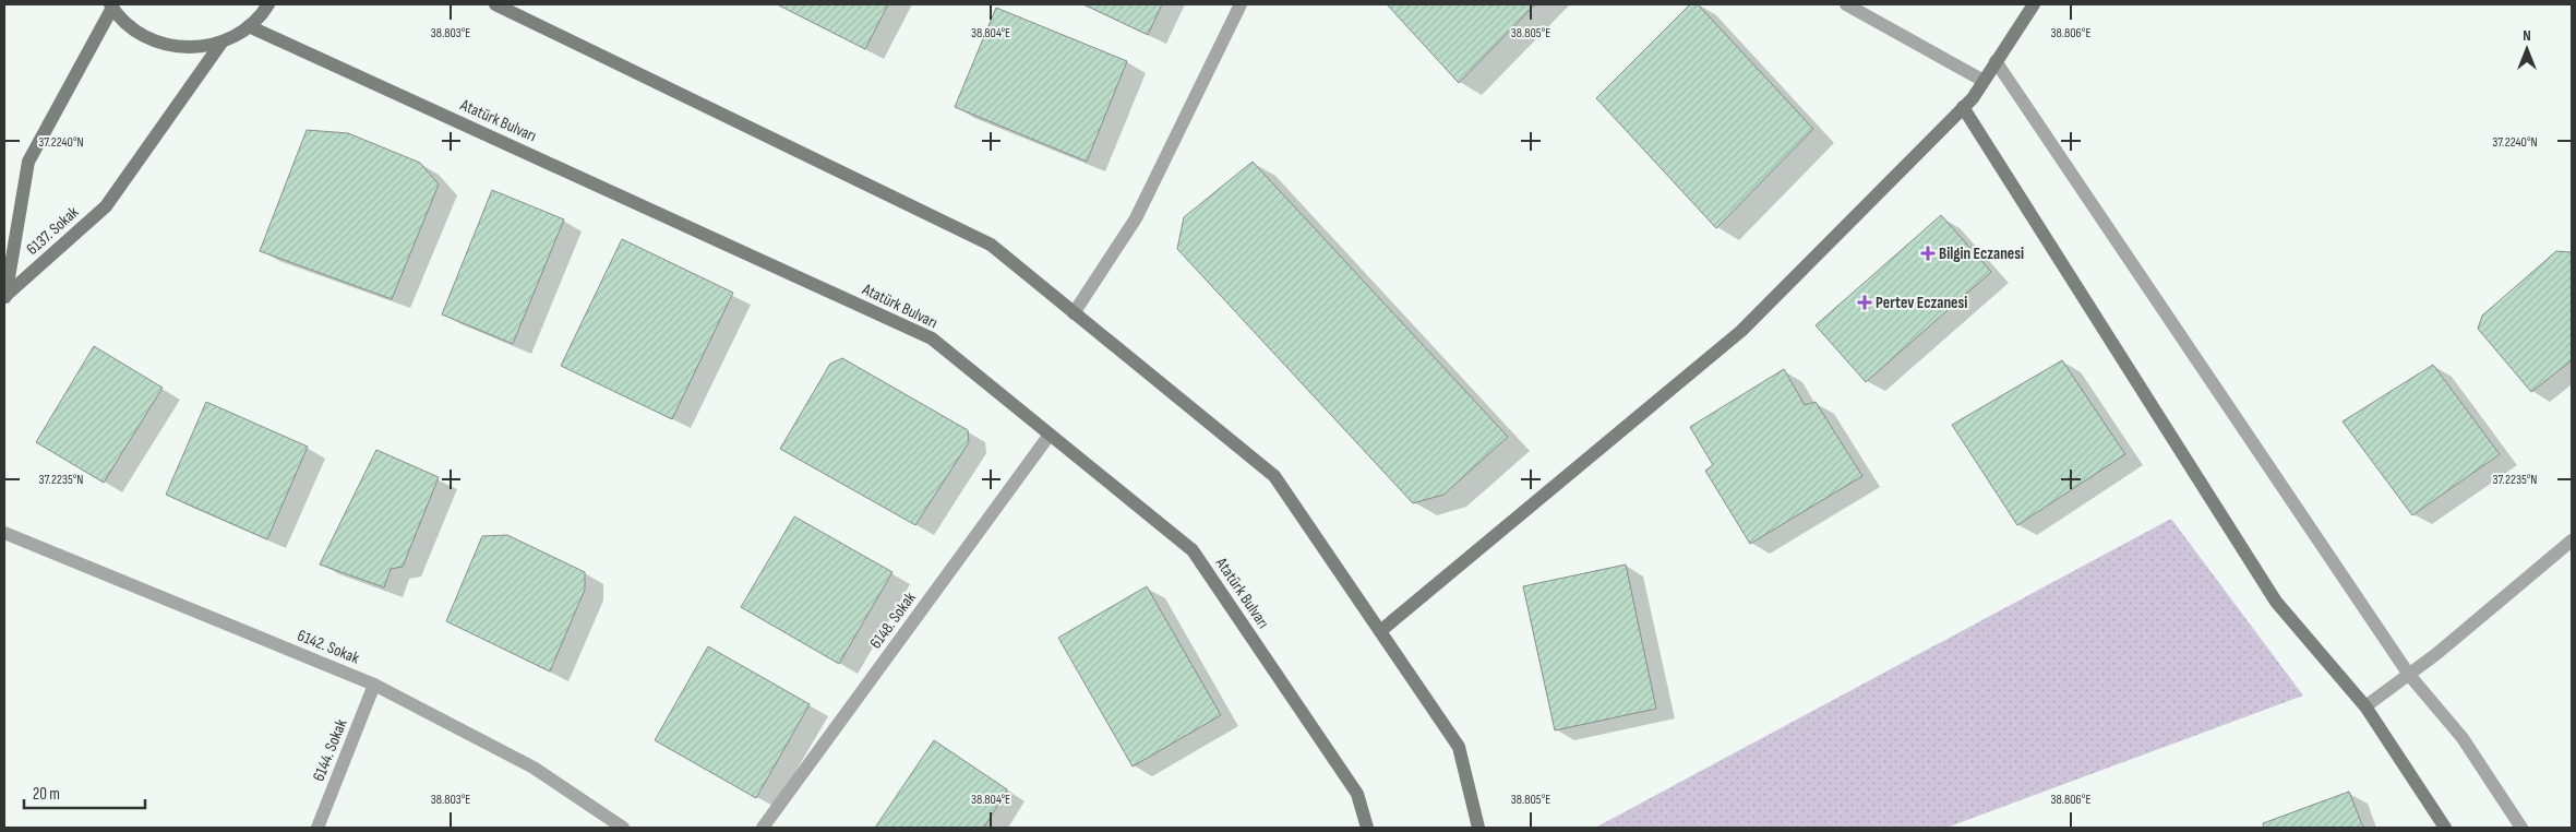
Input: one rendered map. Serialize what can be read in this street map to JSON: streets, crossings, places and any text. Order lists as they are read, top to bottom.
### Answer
{
  "streets": {
    "main road": ["Atatürk Bulvarı", "6137. Sokak"],
    "street": ["6148. Sokak", "6142. Sokak", "6144. Sokak"]
  },
  "crossings": [
    ["Atatürk Bulvarı", "6148. Sokak"],
    ["6142. Sokak", "6144. Sokak"]
  ],
  "places": {
    "health": ["Bilgin Eczanesi", "Pertev Eczanesi"]
  },
  "scale_bar": "20 m",
  "north": "top",
  "coordinates": [
    "38.803°E",
    "38.804°E",
    "38.805°E",
    "38.806°E",
    "37.2240°N",
    "37.2235°N"
  ]
}
